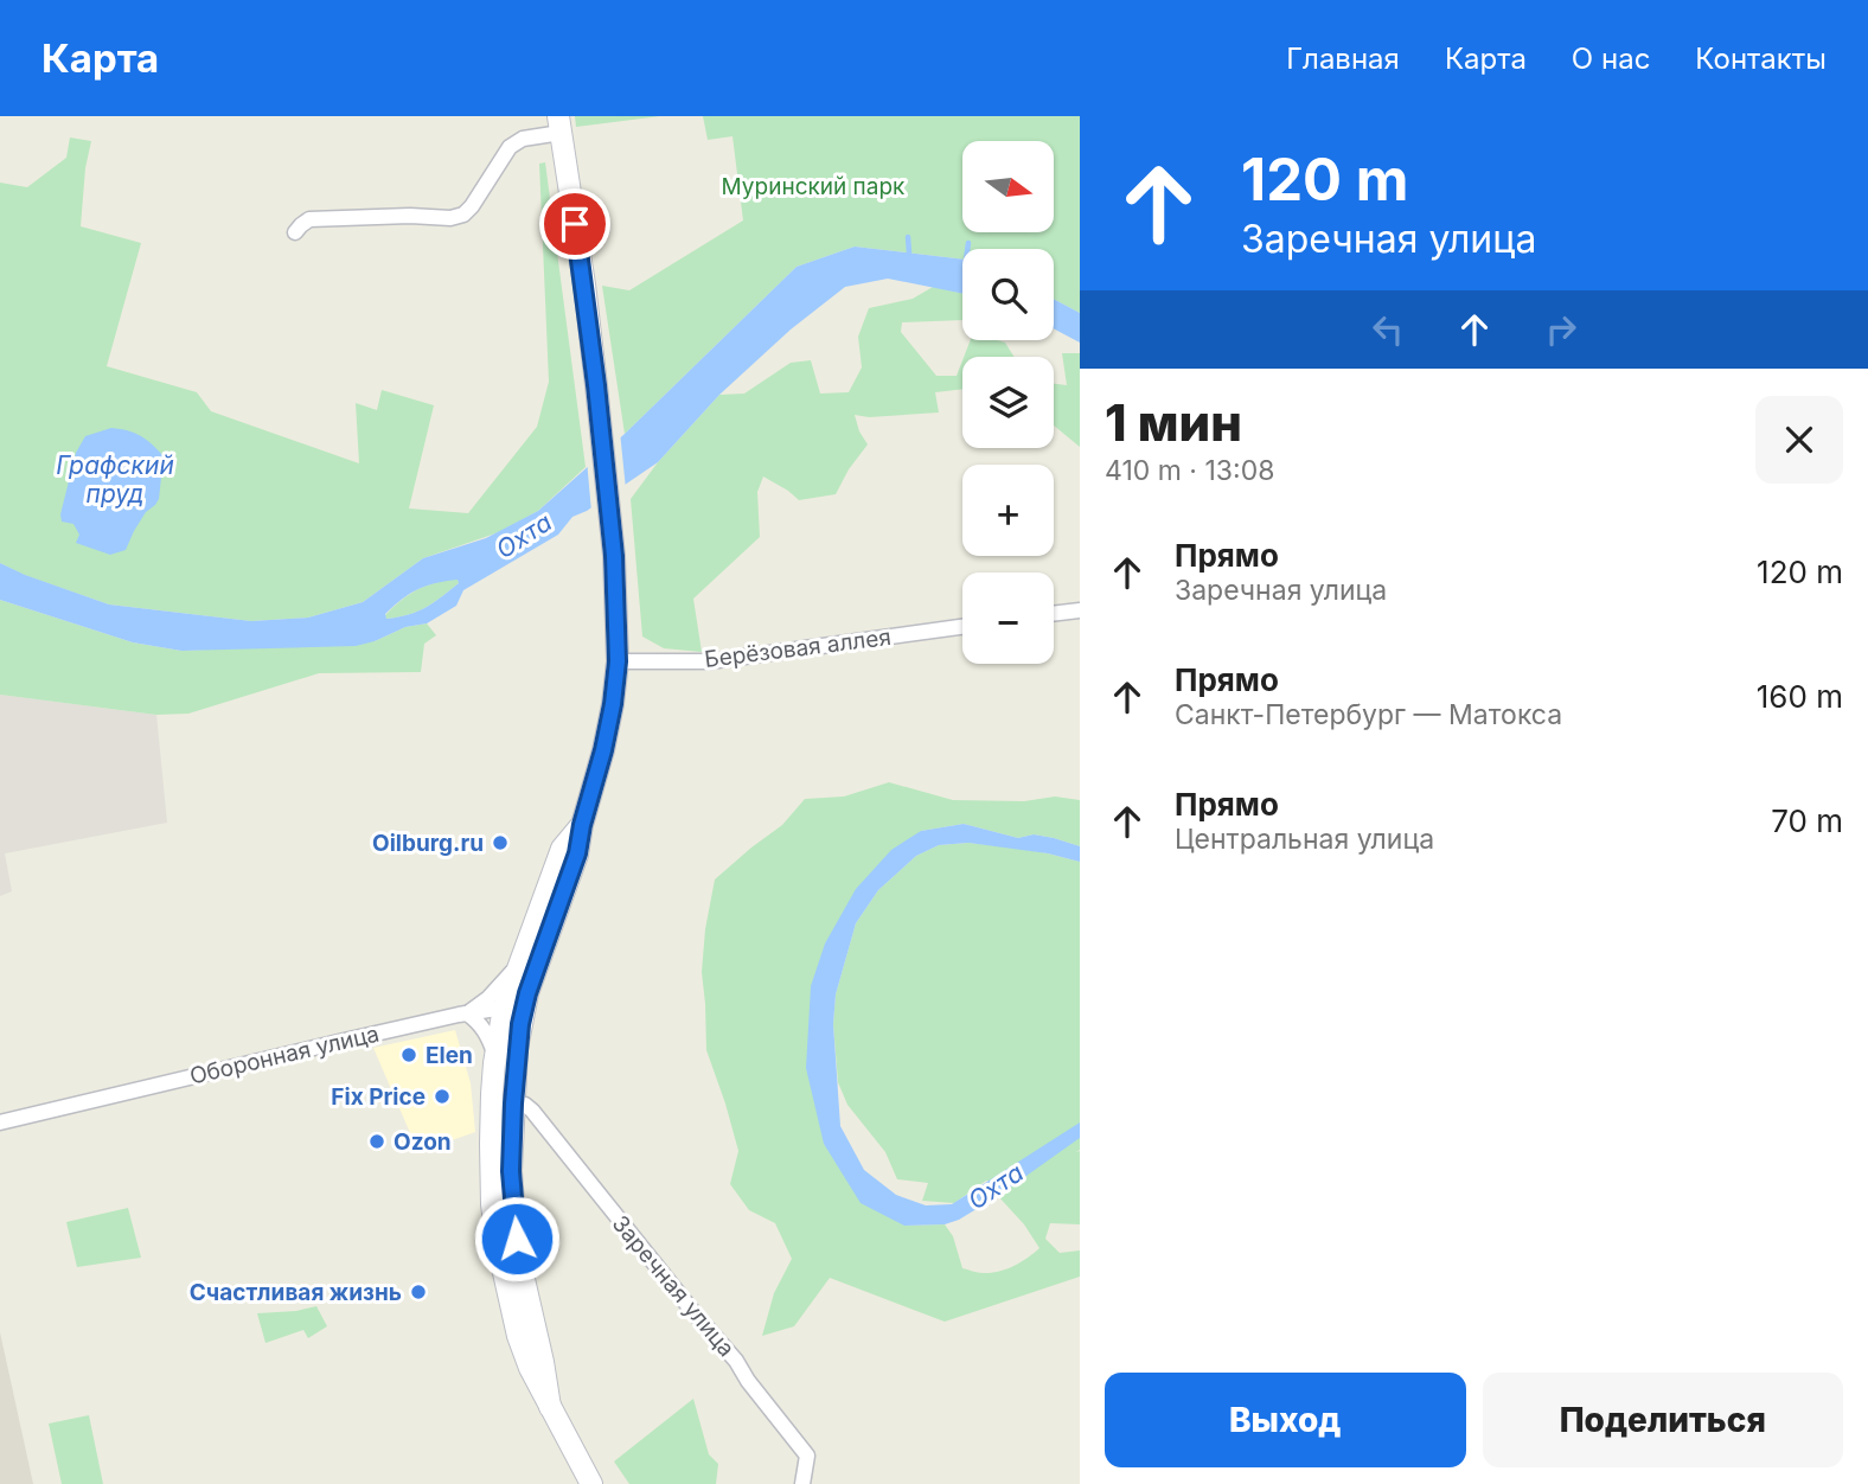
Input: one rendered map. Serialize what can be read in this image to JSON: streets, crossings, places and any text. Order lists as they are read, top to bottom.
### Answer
{
  "streets": {
    "street": ["Берёзовая аллея", "Оборонная улица", "Заречная улица"]
  },
  "water": ["Графский пруд", "Охта"],
  "parks": ["Муринский парк"],
  "places": [
    "Oilburg.ru",
    "Elen",
    "Fix Price",
    "Ozon",
    "Счастливая жизнь"
  ],
  "north": "right",
  "page": {
    "header": "Карта",
    "nav": [
      "Главная",
      "Карта",
      "О нас",
      "Контакты"
    ],
    "turn": ["120 m", "Заречная улица"],
    "map_buttons": ["+", "−"],
    "heading": ["1 мин", "410 m · 13:08"],
    "list": [
      {
        "name": "Прямо",
        "note": "Заречная улица",
        "value": "120 m"
      },
      {
        "name": "Прямо",
        "note": "Санкт-Петербург — Матокса",
        "value": "160 m"
      },
      {
        "name": "Прямо",
        "note": "Центральная улица",
        "value": "70 m"
      }
    ],
    "buttons": ["Выход", "Поделиться"]
  }
}
